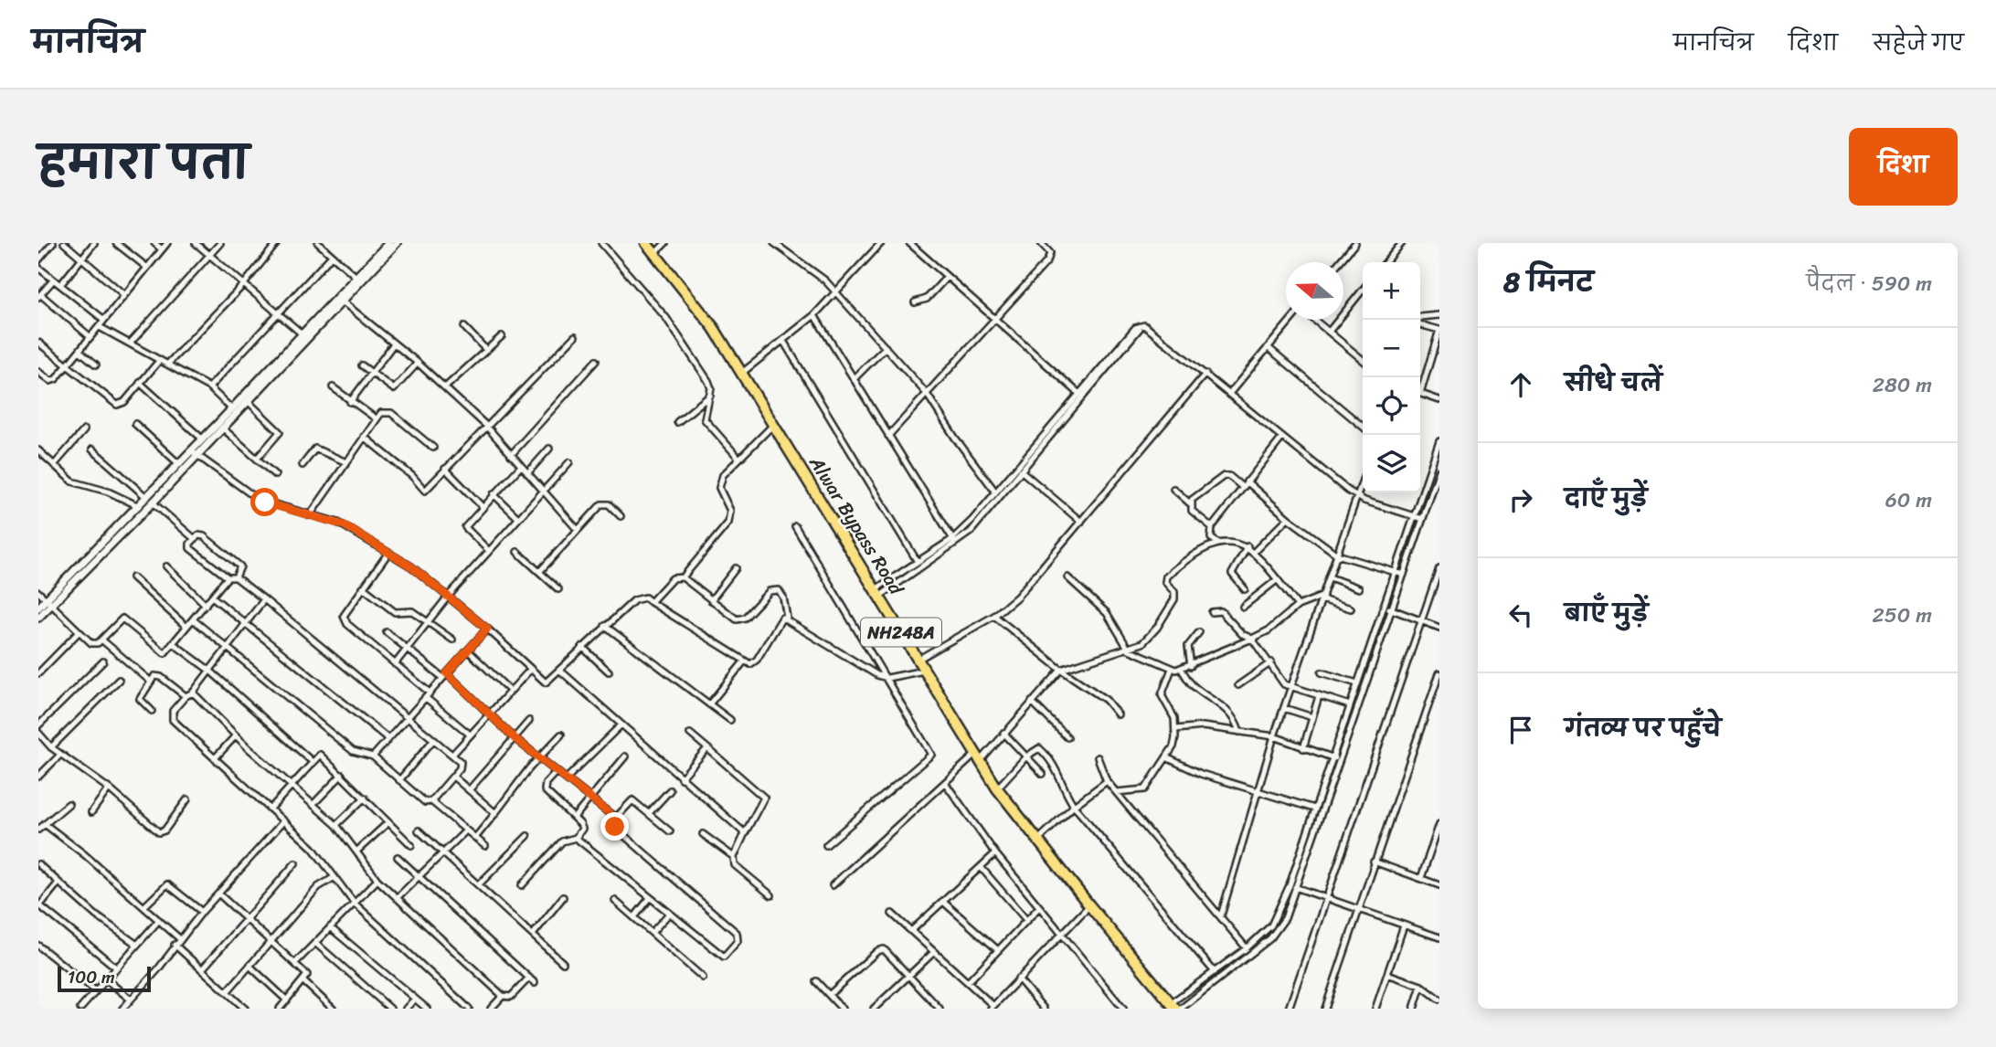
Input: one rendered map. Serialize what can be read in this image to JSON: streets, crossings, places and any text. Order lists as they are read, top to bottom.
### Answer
{
  "streets": {
    "highway": ["Alwar Bypass Road", "NH248A"]
  },
  "scale_bar": "100 m",
  "north": "left",
  "page": {
    "header": "मानचित्र",
    "nav": ["मानचित्र", "दिशा", "सहेजे गए"],
    "title": "हमारा पता",
    "buttons": "दिशा",
    "heading": ["8 मिनट", "पैदल · 590 m"],
    "map_buttons": ["+", "−"],
    "list": [
      ["सीधे चलें", "280 m"],
      ["दाएँ मुड़ें", "60 m"],
      ["बाएँ मुड़ें", "250 m"],
      "गंतव्य पर पहुँचे"
    ],
    "scale": "100 m"
  }
}
